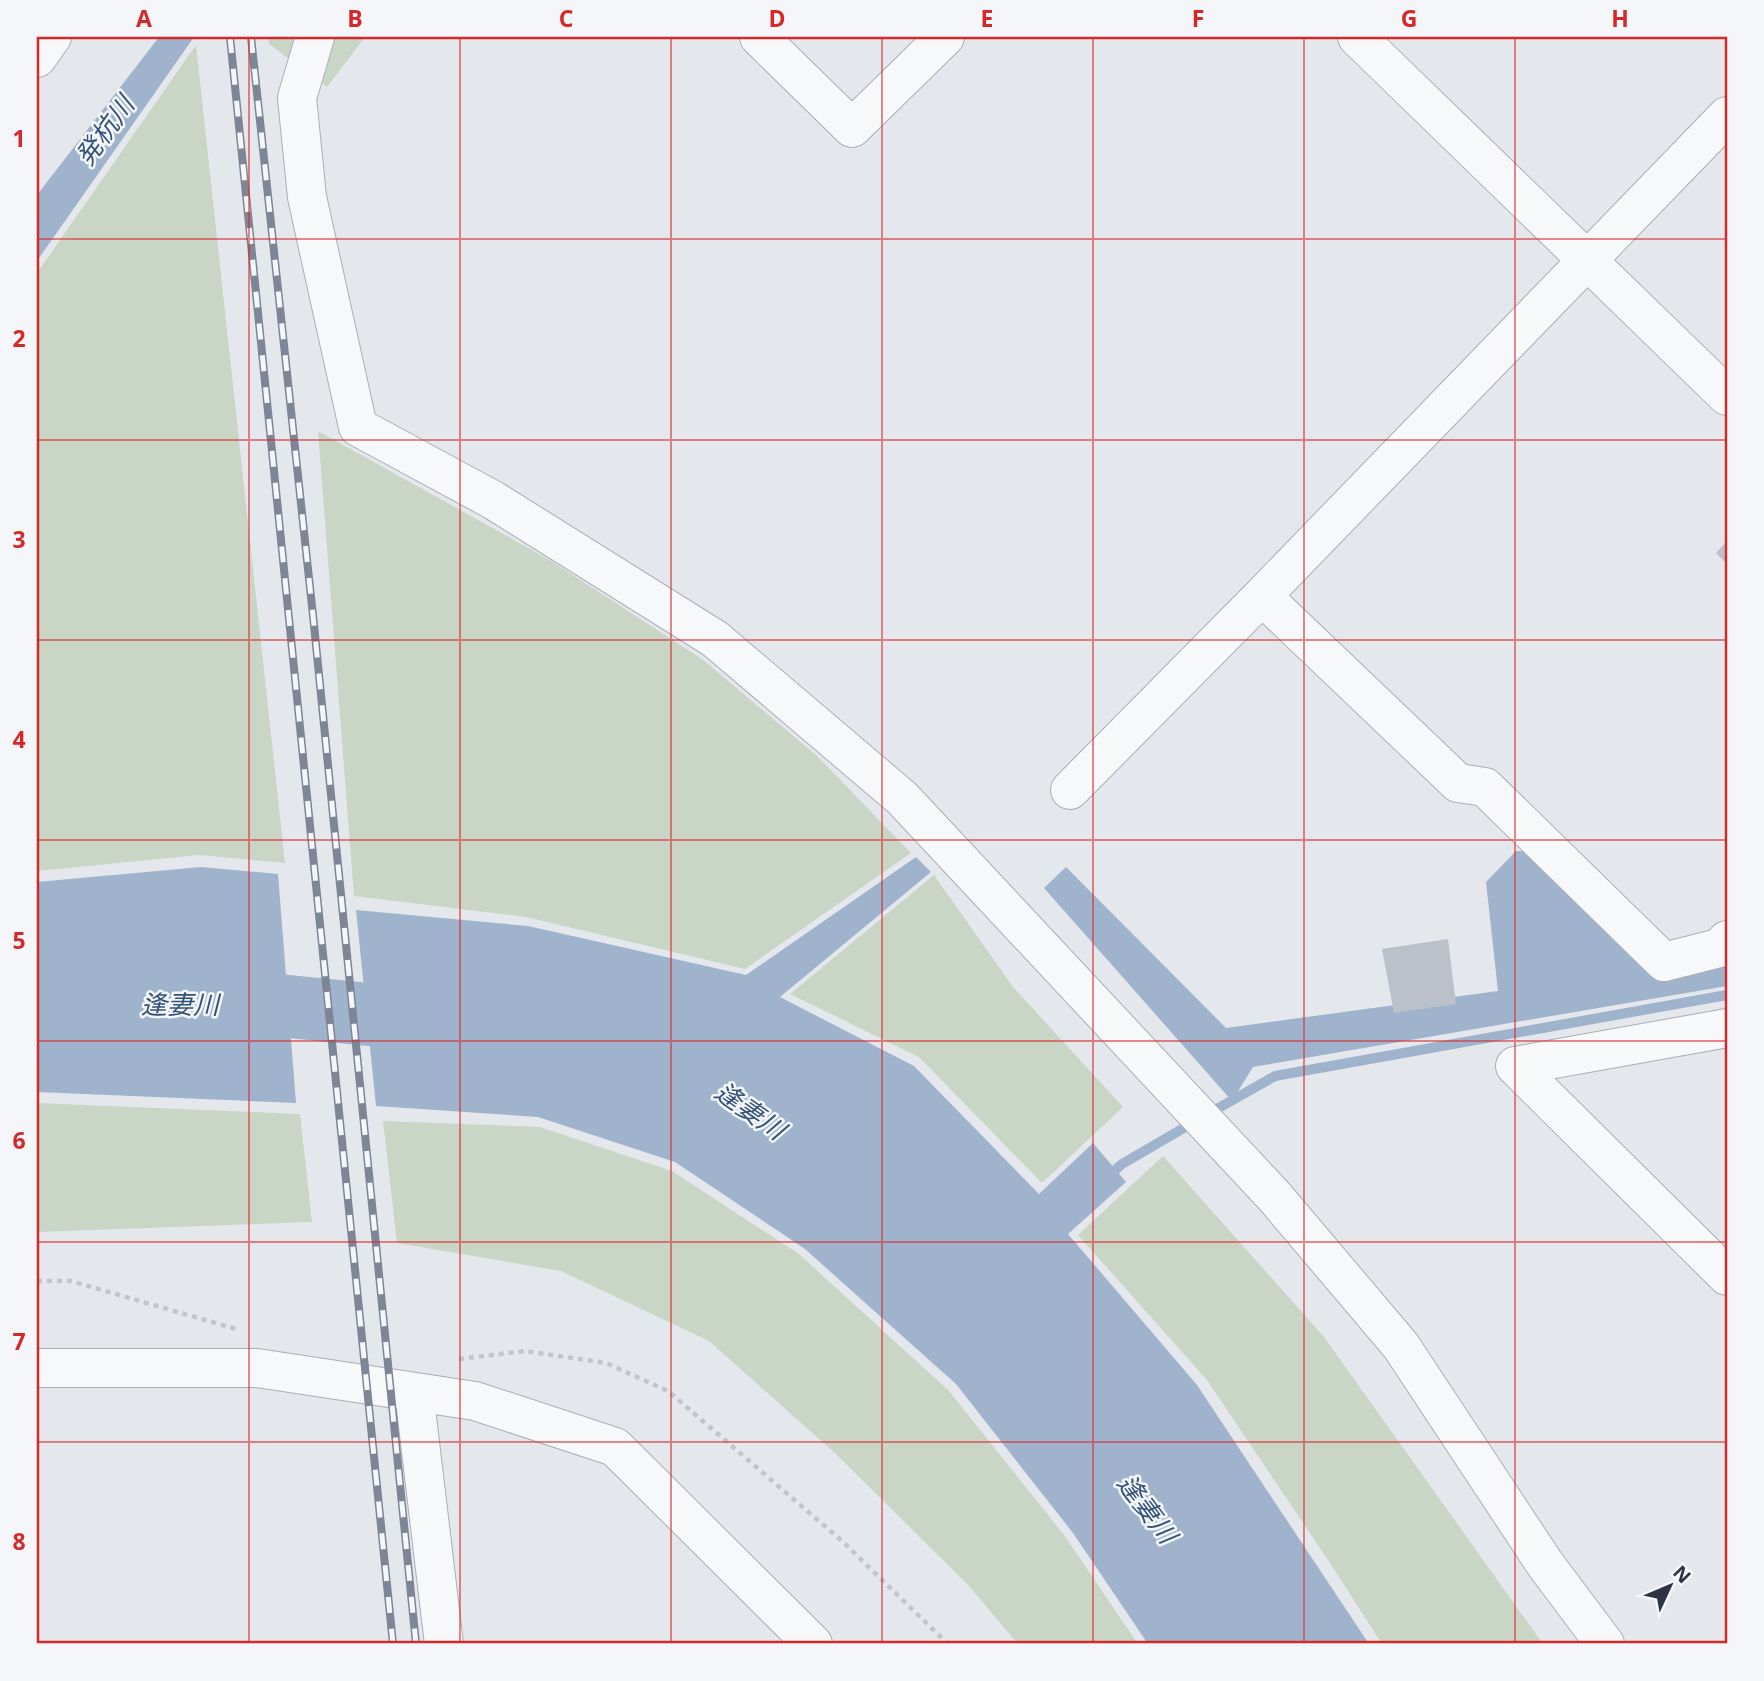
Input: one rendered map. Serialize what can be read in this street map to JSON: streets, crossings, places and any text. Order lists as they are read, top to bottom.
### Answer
{
  "water": ["発杭川", "逢妻川"],
  "north": "top right",
  "grid": {
    "columns": [
      "A",
      "B",
      "C",
      "D",
      "E",
      "F",
      "G",
      "H"
    ],
    "rows": [
      "1",
      "2",
      "3",
      "4",
      "5",
      "6",
      "7",
      "8"
    ]
  }
}
